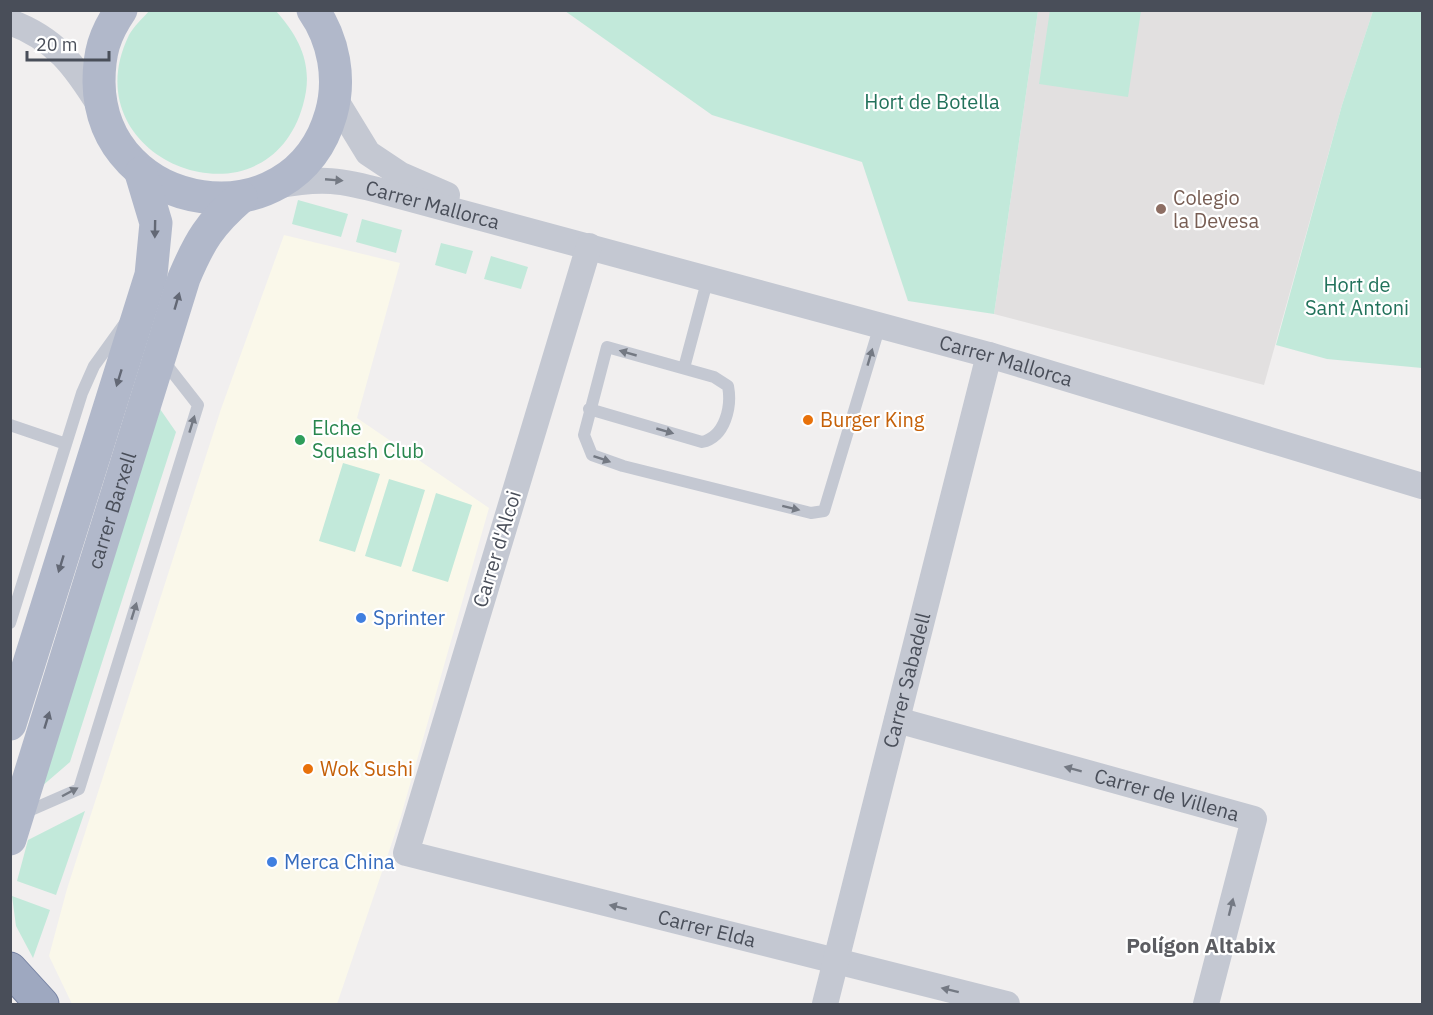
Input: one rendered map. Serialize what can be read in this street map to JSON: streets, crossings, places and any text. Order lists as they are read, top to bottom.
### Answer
{
  "streets": {
    "main road": ["carrer Barxell"],
    "street": [
      "Carrer Mallorca",
      "Carrer d'Alcoi",
      "Carrer Sabadell",
      "Carrer de Villena",
      "Carrer Elda"
    ]
  },
  "crossings": [
    ["Carrer Mallorca", "Carrer d'Alcoi"],
    ["Carrer Mallorca", "Carrer Sabadell"],
    ["Carrer d'Alcoi", "Carrer Elda"],
    ["Carrer Sabadell", "Carrer de Villena"],
    ["Carrer Sabadell", "Carrer Elda"]
  ],
  "one_way": ["Carrer Elda"],
  "districts": ["Polígon Altabix"],
  "parks": ["Hort de Botella", "Hort de Sant Antoni"],
  "places": [
    "Colegio la Devesa",
    "Burger King",
    "Elche Squash Club",
    "Sprinter",
    "Wok Sushi",
    "Merca China"
  ],
  "scale_bar": "20 m"
}
